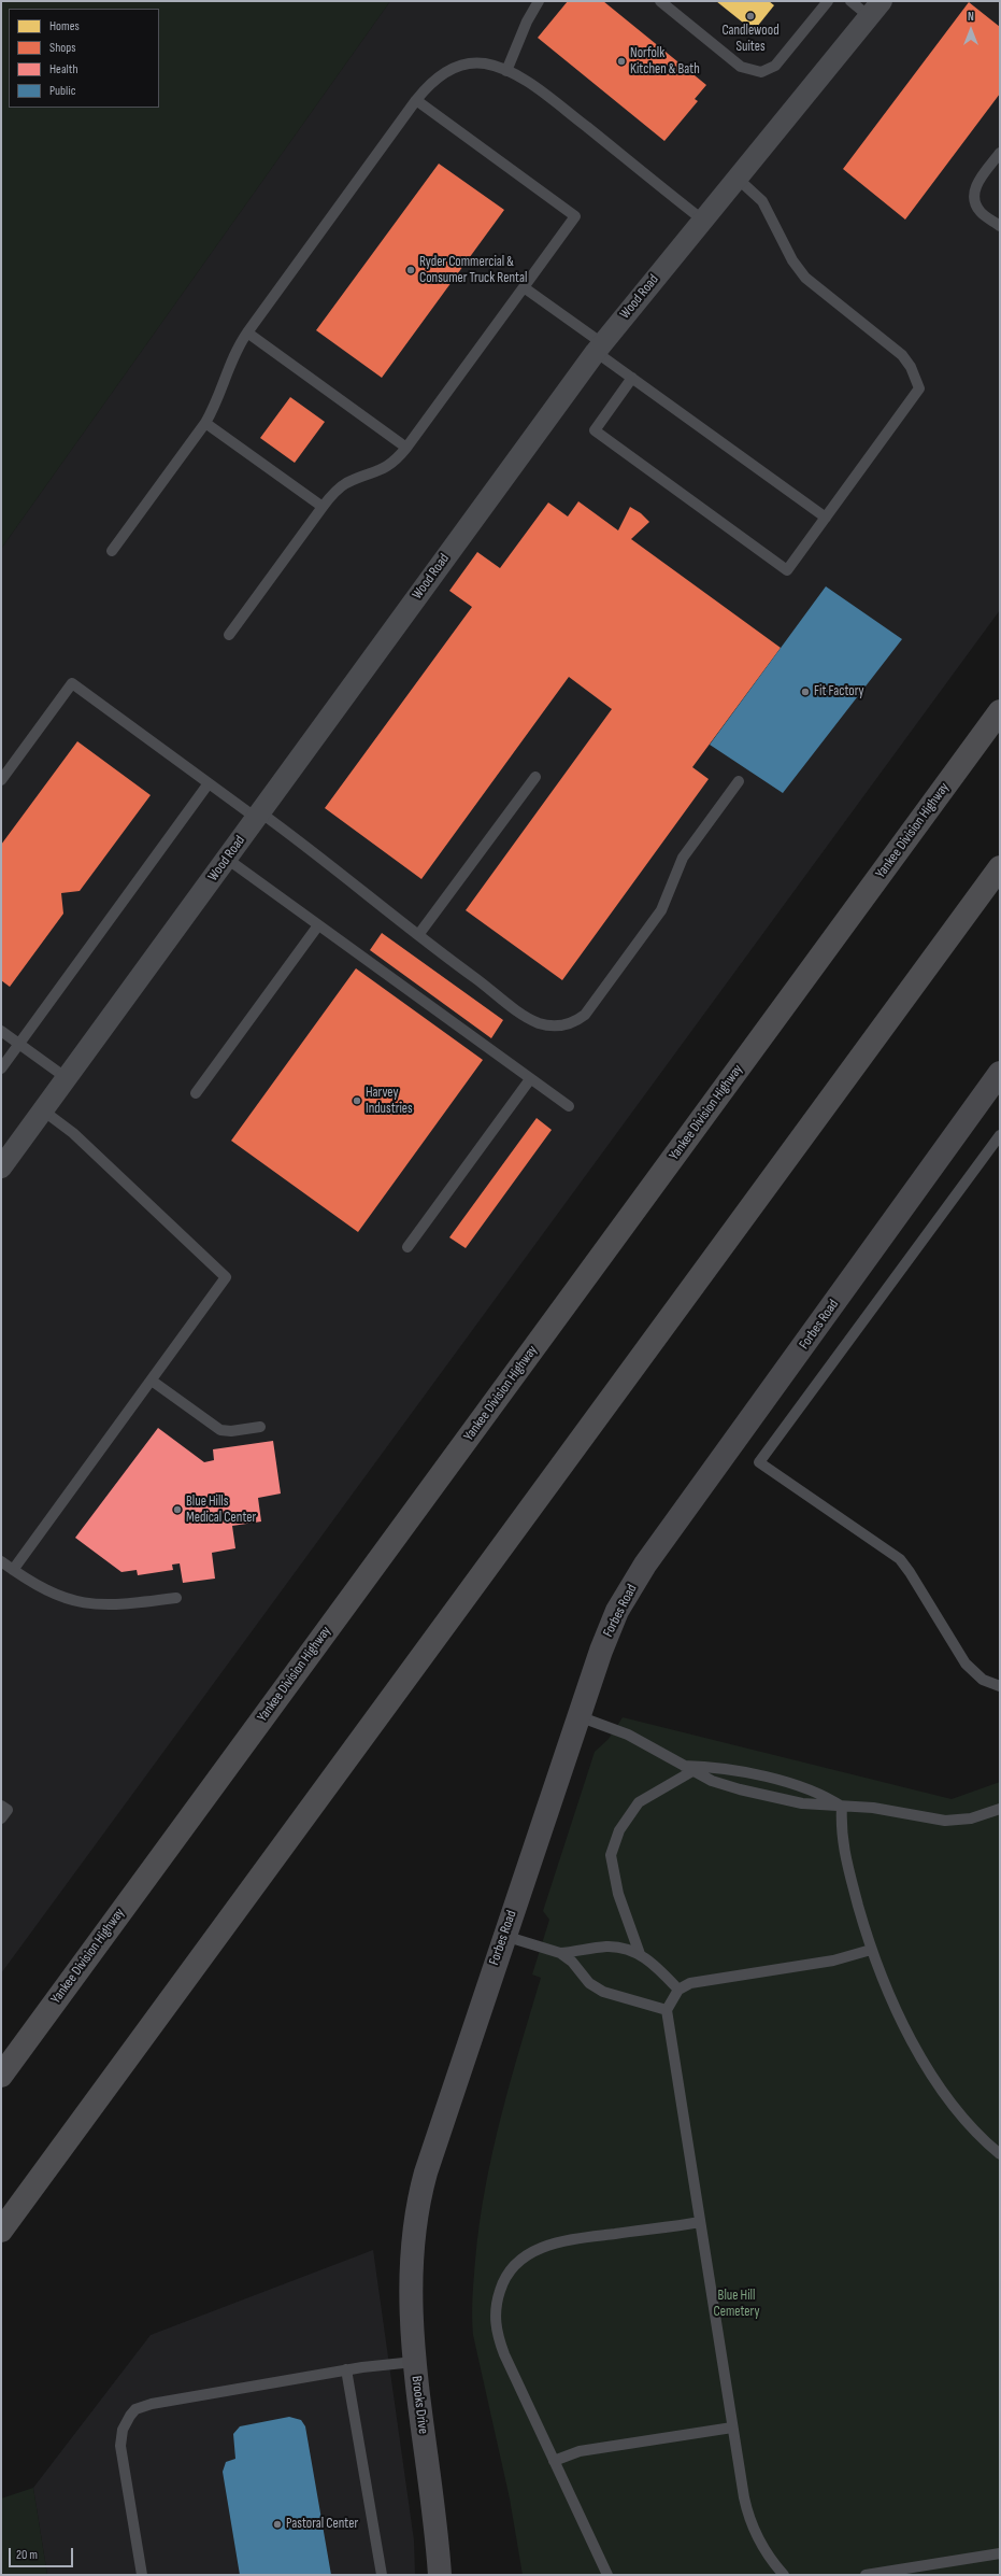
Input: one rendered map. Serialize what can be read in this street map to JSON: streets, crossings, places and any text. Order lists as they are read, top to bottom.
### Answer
{
  "streets": {
    "highway": ["Yankee Division Highway"],
    "street": ["Wood Road", "Forbes Road", "Brooks Drive"]
  },
  "crossings": [
    ["Forbes Road", "Brooks Drive"]
  ],
  "parks": ["Blue Hill Cemetery"],
  "places": [
    "Candlewood Suites",
    "Norfolk Kitchen & Bath",
    "Ryder Commercial & Consumer Truck Rental",
    "Fit Factory",
    "Harvey Industries",
    "Blue Hills Medical Center",
    "Pastoral Center"
  ],
  "legend": [
    "Homes",
    "Shops",
    "Health",
    "Public"
  ],
  "scale_bar": "20 m",
  "north": "top"
}
